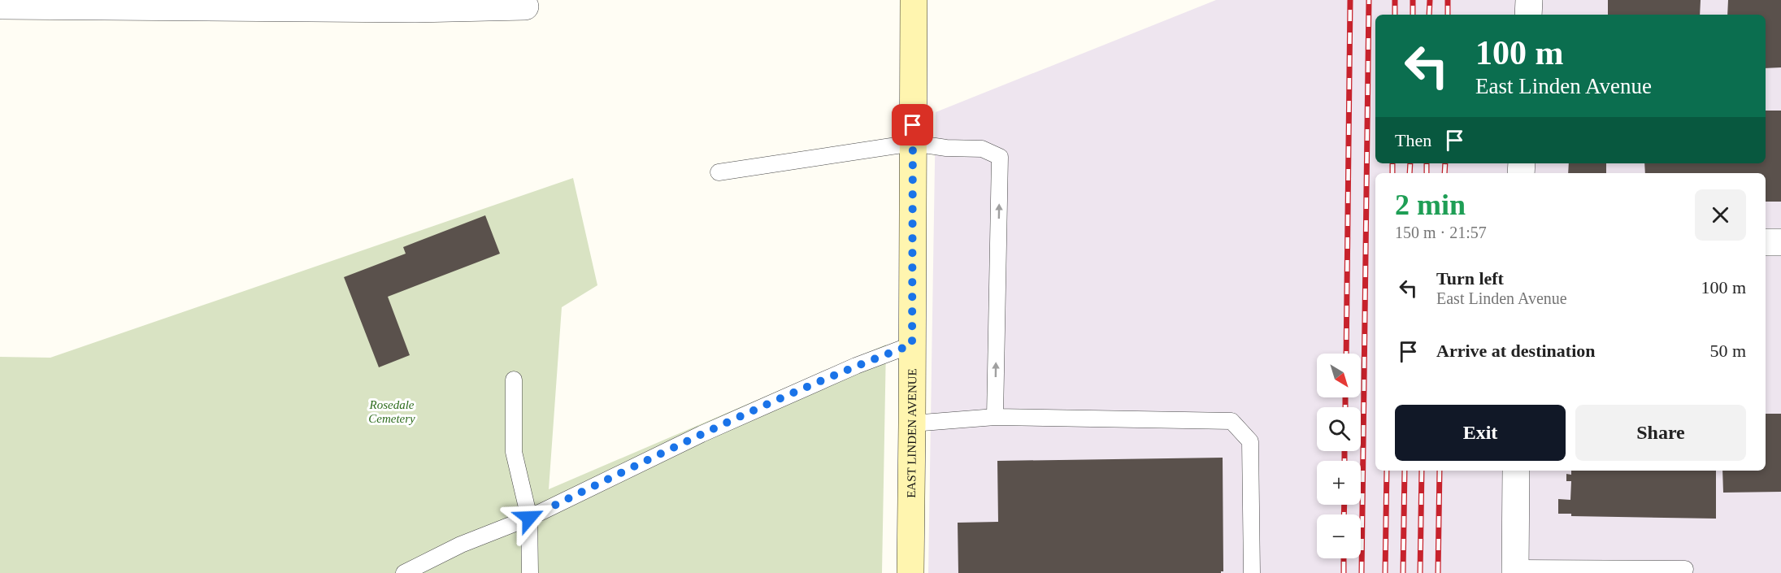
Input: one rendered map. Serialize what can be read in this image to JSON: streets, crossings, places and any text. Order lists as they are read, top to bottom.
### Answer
{
  "streets": {
    "street": ["EAST LINDEN AVENUE"]
  },
  "parks": ["Rosedale Cemetery"],
  "north": "bottom right",
  "page": {
    "turn": ["100 m", "East Linden Avenue"],
    "then": "Then",
    "heading": ["2 min", "150 m · 21:57"],
    "list": [
      {
        "name": "Turn left",
        "note": "East Linden Avenue",
        "value": "100 m"
      },
      {
        "name": "Arrive at destination",
        "value": "50 m"
      }
    ],
    "map_buttons": ["+", "−"],
    "buttons": ["Exit", "Share"]
  }
}
